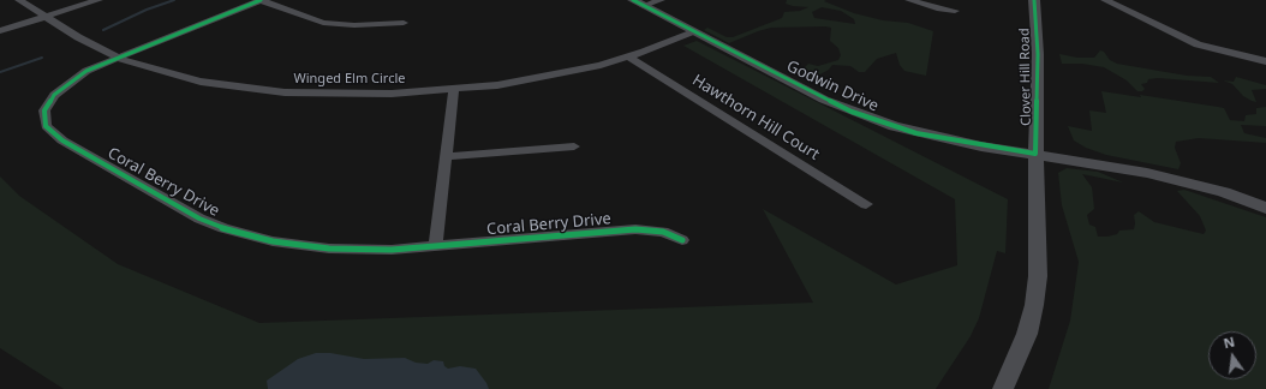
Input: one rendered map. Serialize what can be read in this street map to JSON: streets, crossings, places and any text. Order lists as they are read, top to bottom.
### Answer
{
  "streets": {
    "street": [
      "Clover Hill Road",
      "Winged Elm Circle",
      "Godwin Drive",
      "Hawthorn Hill Court",
      "Coral Berry Drive"
    ]
  },
  "crossings": [
    ["Clover Hill Road", "Godwin Drive"],
    ["Winged Elm Circle", "Godwin Drive"],
    ["Winged Elm Circle", "Hawthorn Hill Court"],
    ["Winged Elm Circle", "Coral Berry Drive"]
  ],
  "north": "top"
}
